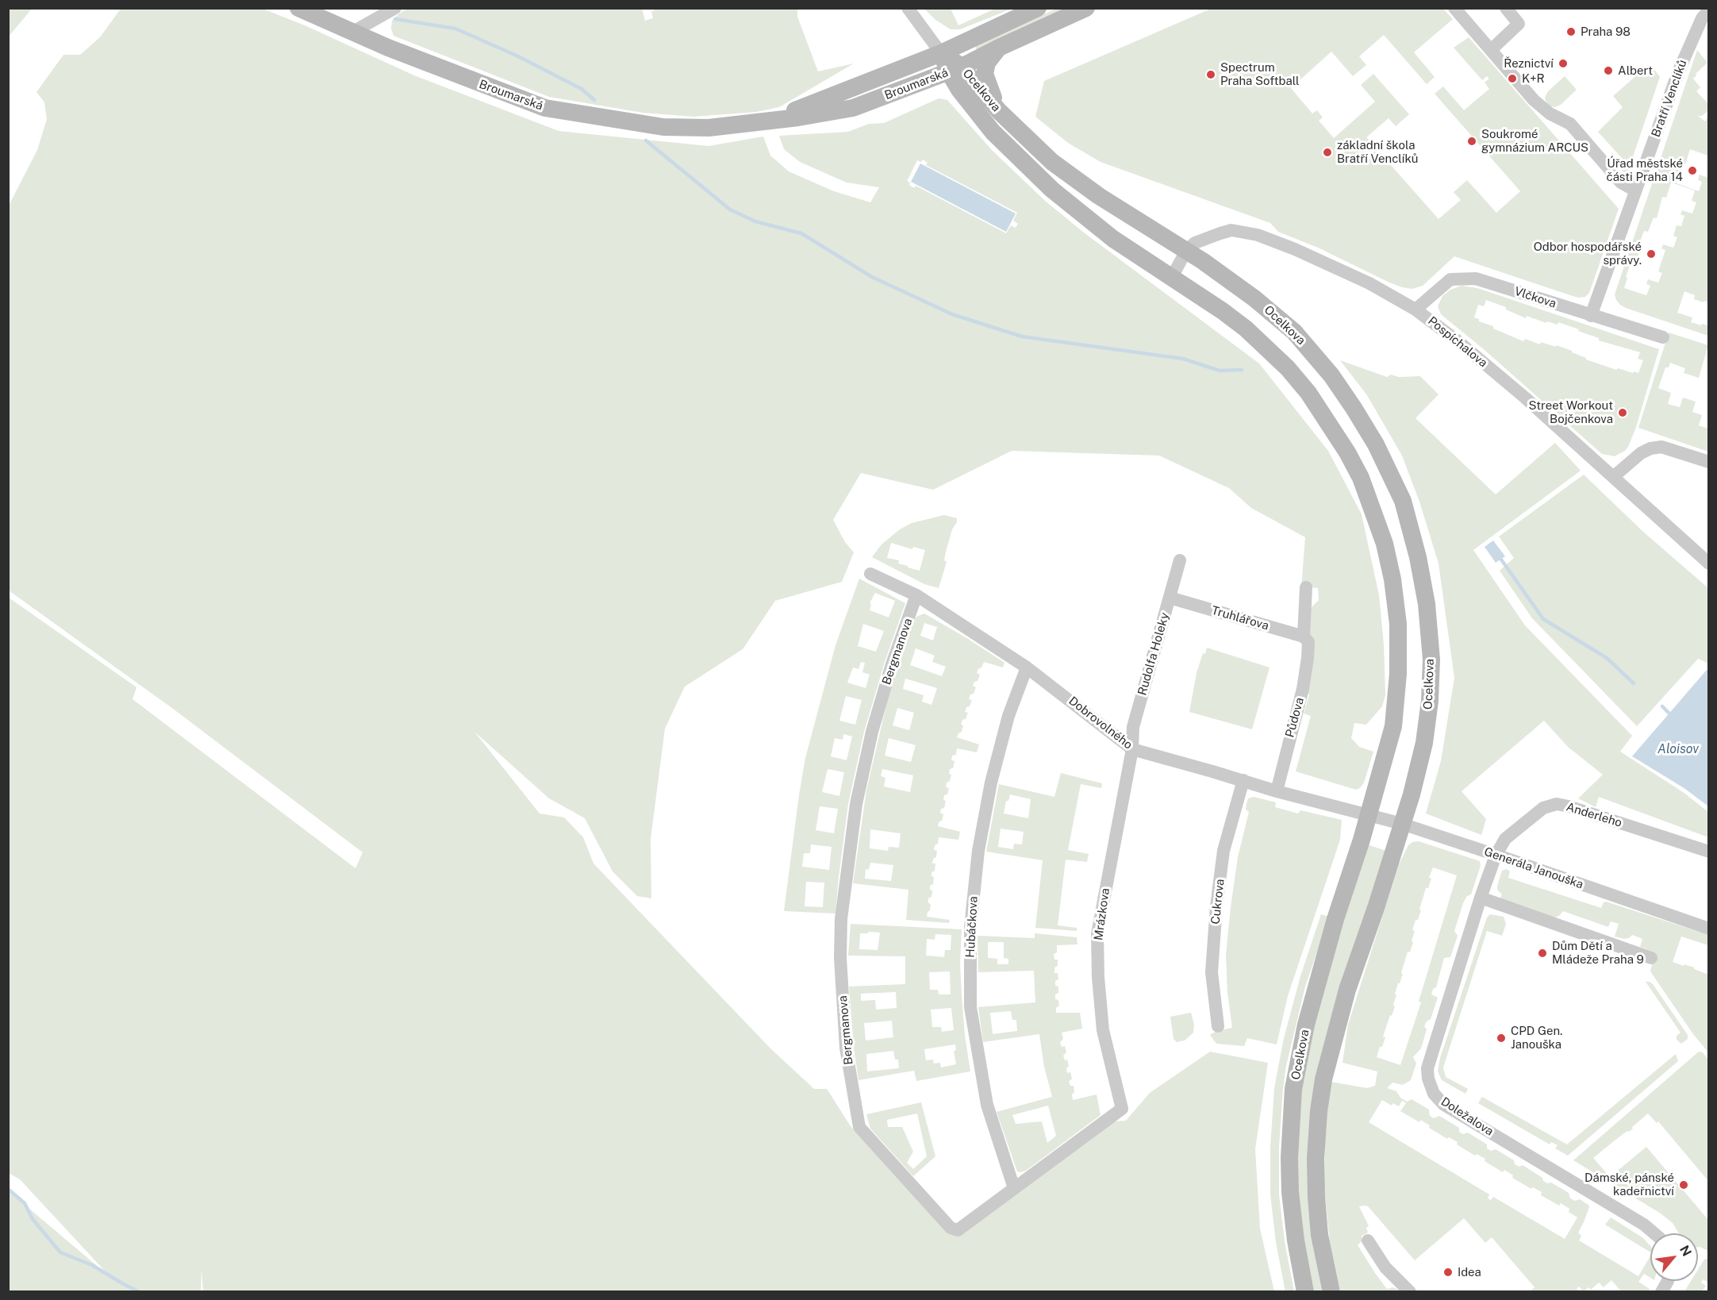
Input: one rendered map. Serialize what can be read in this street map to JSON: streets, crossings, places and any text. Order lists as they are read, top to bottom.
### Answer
{
  "streets": {
    "street": [
      "Broumarská",
      "Ocelkova",
      "Bratří Venclíků",
      "Vlčkova",
      "Pospíchalova",
      "Truhlářova",
      "Bergmanova",
      "Rudolfa Holeky",
      "Půdova",
      "Dobrovolného",
      "Anderleho",
      "Generála Janouška",
      "Cukrova",
      "Mrázkova",
      "Hubáčkova",
      "Doležalova"
    ]
  },
  "crossings": [
    ["Broumarská", "Ocelkova"],
    ["Ocelkova", "Pospíchalova"],
    ["Ocelkova", "Dobrovolného"],
    ["Ocelkova", "Generála Janouška"],
    ["Bratří Venclíků", "Vlčkova"],
    ["Vlčkova", "Pospíchalova"],
    ["Truhlářova", "Rudolfa Holeky"],
    ["Truhlářova", "Půdova"],
    ["Bergmanova", "Dobrovolného"],
    ["Bergmanova", "Mrázkova"],
    ["Bergmanova", "Hubáčkova"],
    ["Rudolfa Holeky", "Dobrovolného"],
    ["Rudolfa Holeky", "Mrázkova"],
    ["Půdova", "Dobrovolného"],
    ["Dobrovolného", "Generála Janouška"],
    ["Dobrovolného", "Cukrova"],
    ["Dobrovolného", "Mrázkova"],
    ["Dobrovolného", "Hubáčkova"],
    ["Anderleho", "Generála Janouška"],
    ["Anderleho", "Doležalova"],
    ["Generála Janouška", "Doležalova"]
  ],
  "water": ["Aloisov"],
  "places": [
    "Praha 98",
    "Řeznictví",
    "Albert",
    "Spectrum Praha Softball",
    "K+R",
    "Soukromé gymnázium ARCUS",
    "základní škola Bratří Venclíků",
    "Úřad městské části Praha 14",
    "Odbor hospodářské správy.",
    "Street Workout Bojčenkova",
    "Dům Dětí a Mládeže Praha 9",
    "CPD Gen. Janouška",
    "Dámské, pánské kadeřnictví",
    "Idea"
  ],
  "north": "top right"
}
